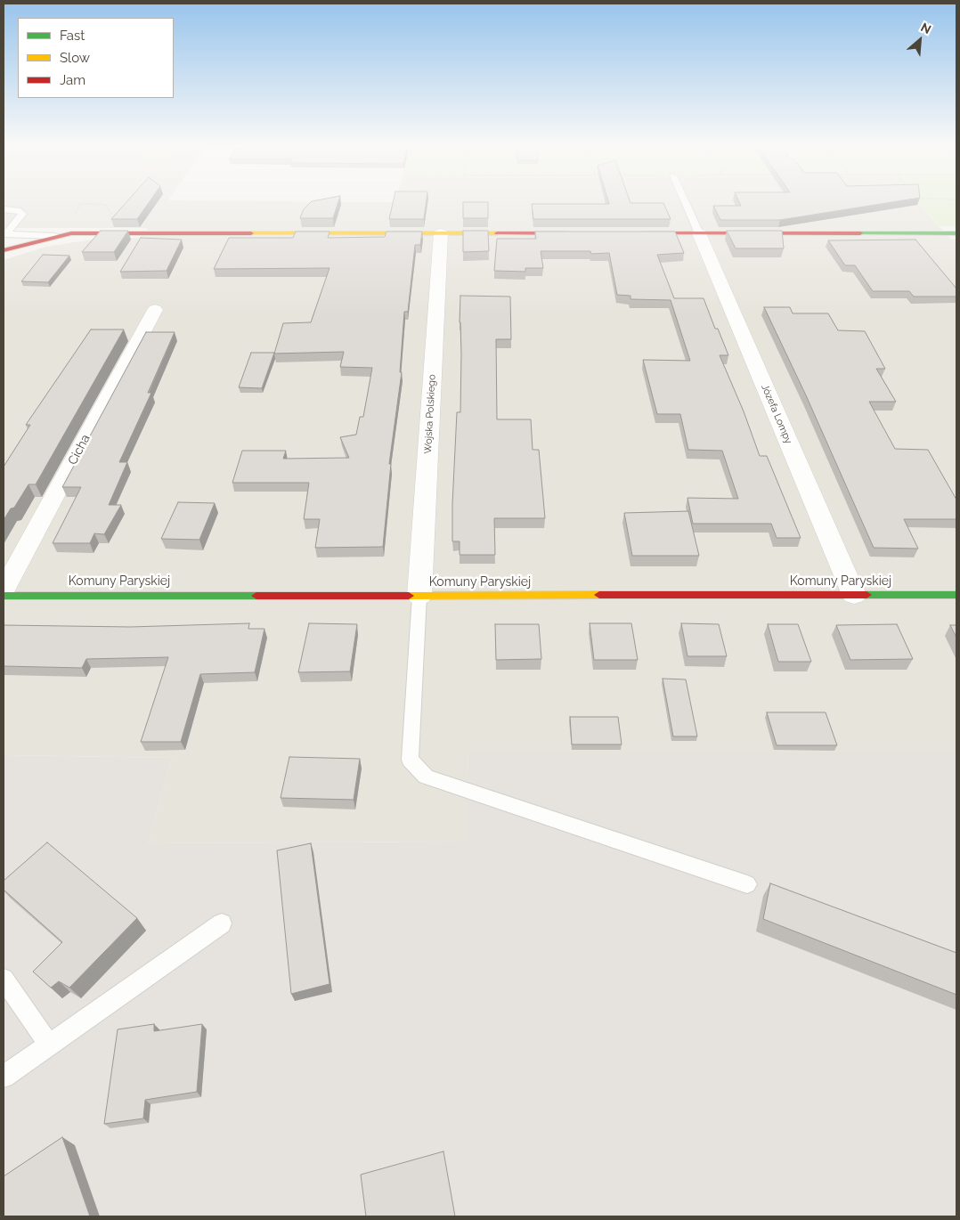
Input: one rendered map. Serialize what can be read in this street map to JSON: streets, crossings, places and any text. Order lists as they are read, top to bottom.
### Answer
{
  "streets": {
    "street": [
      "Wojska Polskiego",
      "Józefa Lompy",
      "Cicha",
      "Komuny Paryskiej"
    ]
  },
  "crossings": [
    ["Wojska Polskiego", "Komuny Paryskiej"],
    ["Józefa Lompy", "Komuny Paryskiej"]
  ],
  "legend": ["Fast", "Slow", "Jam"],
  "north": "top right"
}
